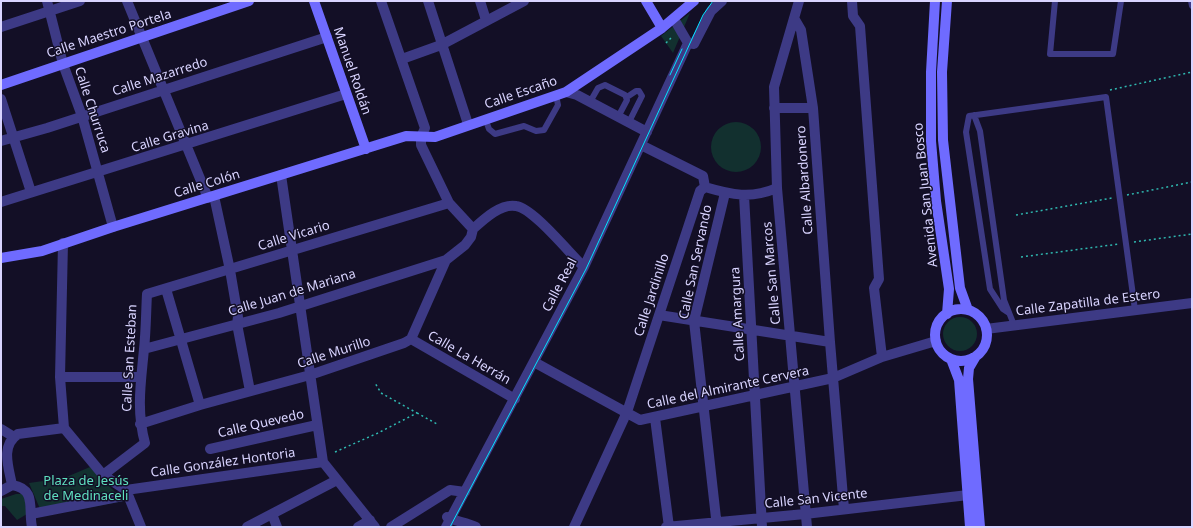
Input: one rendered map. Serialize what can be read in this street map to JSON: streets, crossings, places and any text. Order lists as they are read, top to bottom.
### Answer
{
  "streets": {
    "street": [
      "Calle Maestro Portela",
      "Manuel Roldán",
      "Calle Mazarredo",
      "Calle Escaño",
      "Calle Churruca",
      "Calle Gravina",
      "Calle Albardonero",
      "Calle Colón",
      "Avenida San Juan Bosco",
      "Calle Vicario",
      "Calle San Servando",
      "Calle San Marcos",
      "Calle Real",
      "Calle Juan de Mariana",
      "Calle Jardinillo",
      "Calle Zapatilla de Estero",
      "Calle Amargura",
      "Calle Murillo",
      "Calle San Esteban",
      "Calle La Herrán",
      "Calle del Almirante Cervera",
      "Calle Quevedo",
      "Calle González Hontoria",
      "Calle San Vicente"
    ]
  },
  "crossings": [
    ["Calle Maestro Portela", "Calle Churruca"],
    ["Manuel Roldán", "Calle Mazarredo"],
    ["Manuel Roldán", "Calle Gravina"],
    ["Manuel Roldán", "Calle Colón"],
    ["Calle Mazarredo", "Calle Churruca"],
    ["Calle Escaño", "Calle Colón"],
    ["Calle Churruca", "Calle Gravina"],
    ["Calle Churruca", "Calle Colón"],
    ["Calle Albardonero", "Calle San Marcos"],
    ["Calle Albardonero", "Calle del Almirante Cervera"],
    ["Calle Albardonero", "Calle San Vicente"],
    ["Avenida San Juan Bosco", "Calle Zapatilla de Estero"],
    ["Avenida San Juan Bosco", "Calle del Almirante Cervera"],
    ["Calle Vicario", "Calle San Esteban"],
    ["Calle San Servando", "Calle del Almirante Cervera"],
    ["Calle San Servando", "Calle San Vicente"],
    ["Calle San Marcos", "Calle del Almirante Cervera"],
    ["Calle San Marcos", "Calle San Vicente"],
    ["Calle Real", "Calle La Herrán"],
    ["Calle Real", "Calle del Almirante Cervera"],
    ["Calle Juan de Mariana", "Calle San Esteban"],
    ["Calle Jardinillo", "Calle del Almirante Cervera"],
    ["Calle Zapatilla de Estero", "Calle del Almirante Cervera"],
    ["Calle Amargura", "Calle del Almirante Cervera"],
    ["Calle Amargura", "Calle San Vicente"],
    ["Calle Murillo", "Calle San Esteban"],
    ["Calle Murillo", "Calle La Herrán"]
  ],
  "parks": ["Plaza de Jesús de Medinaceli"]
}
